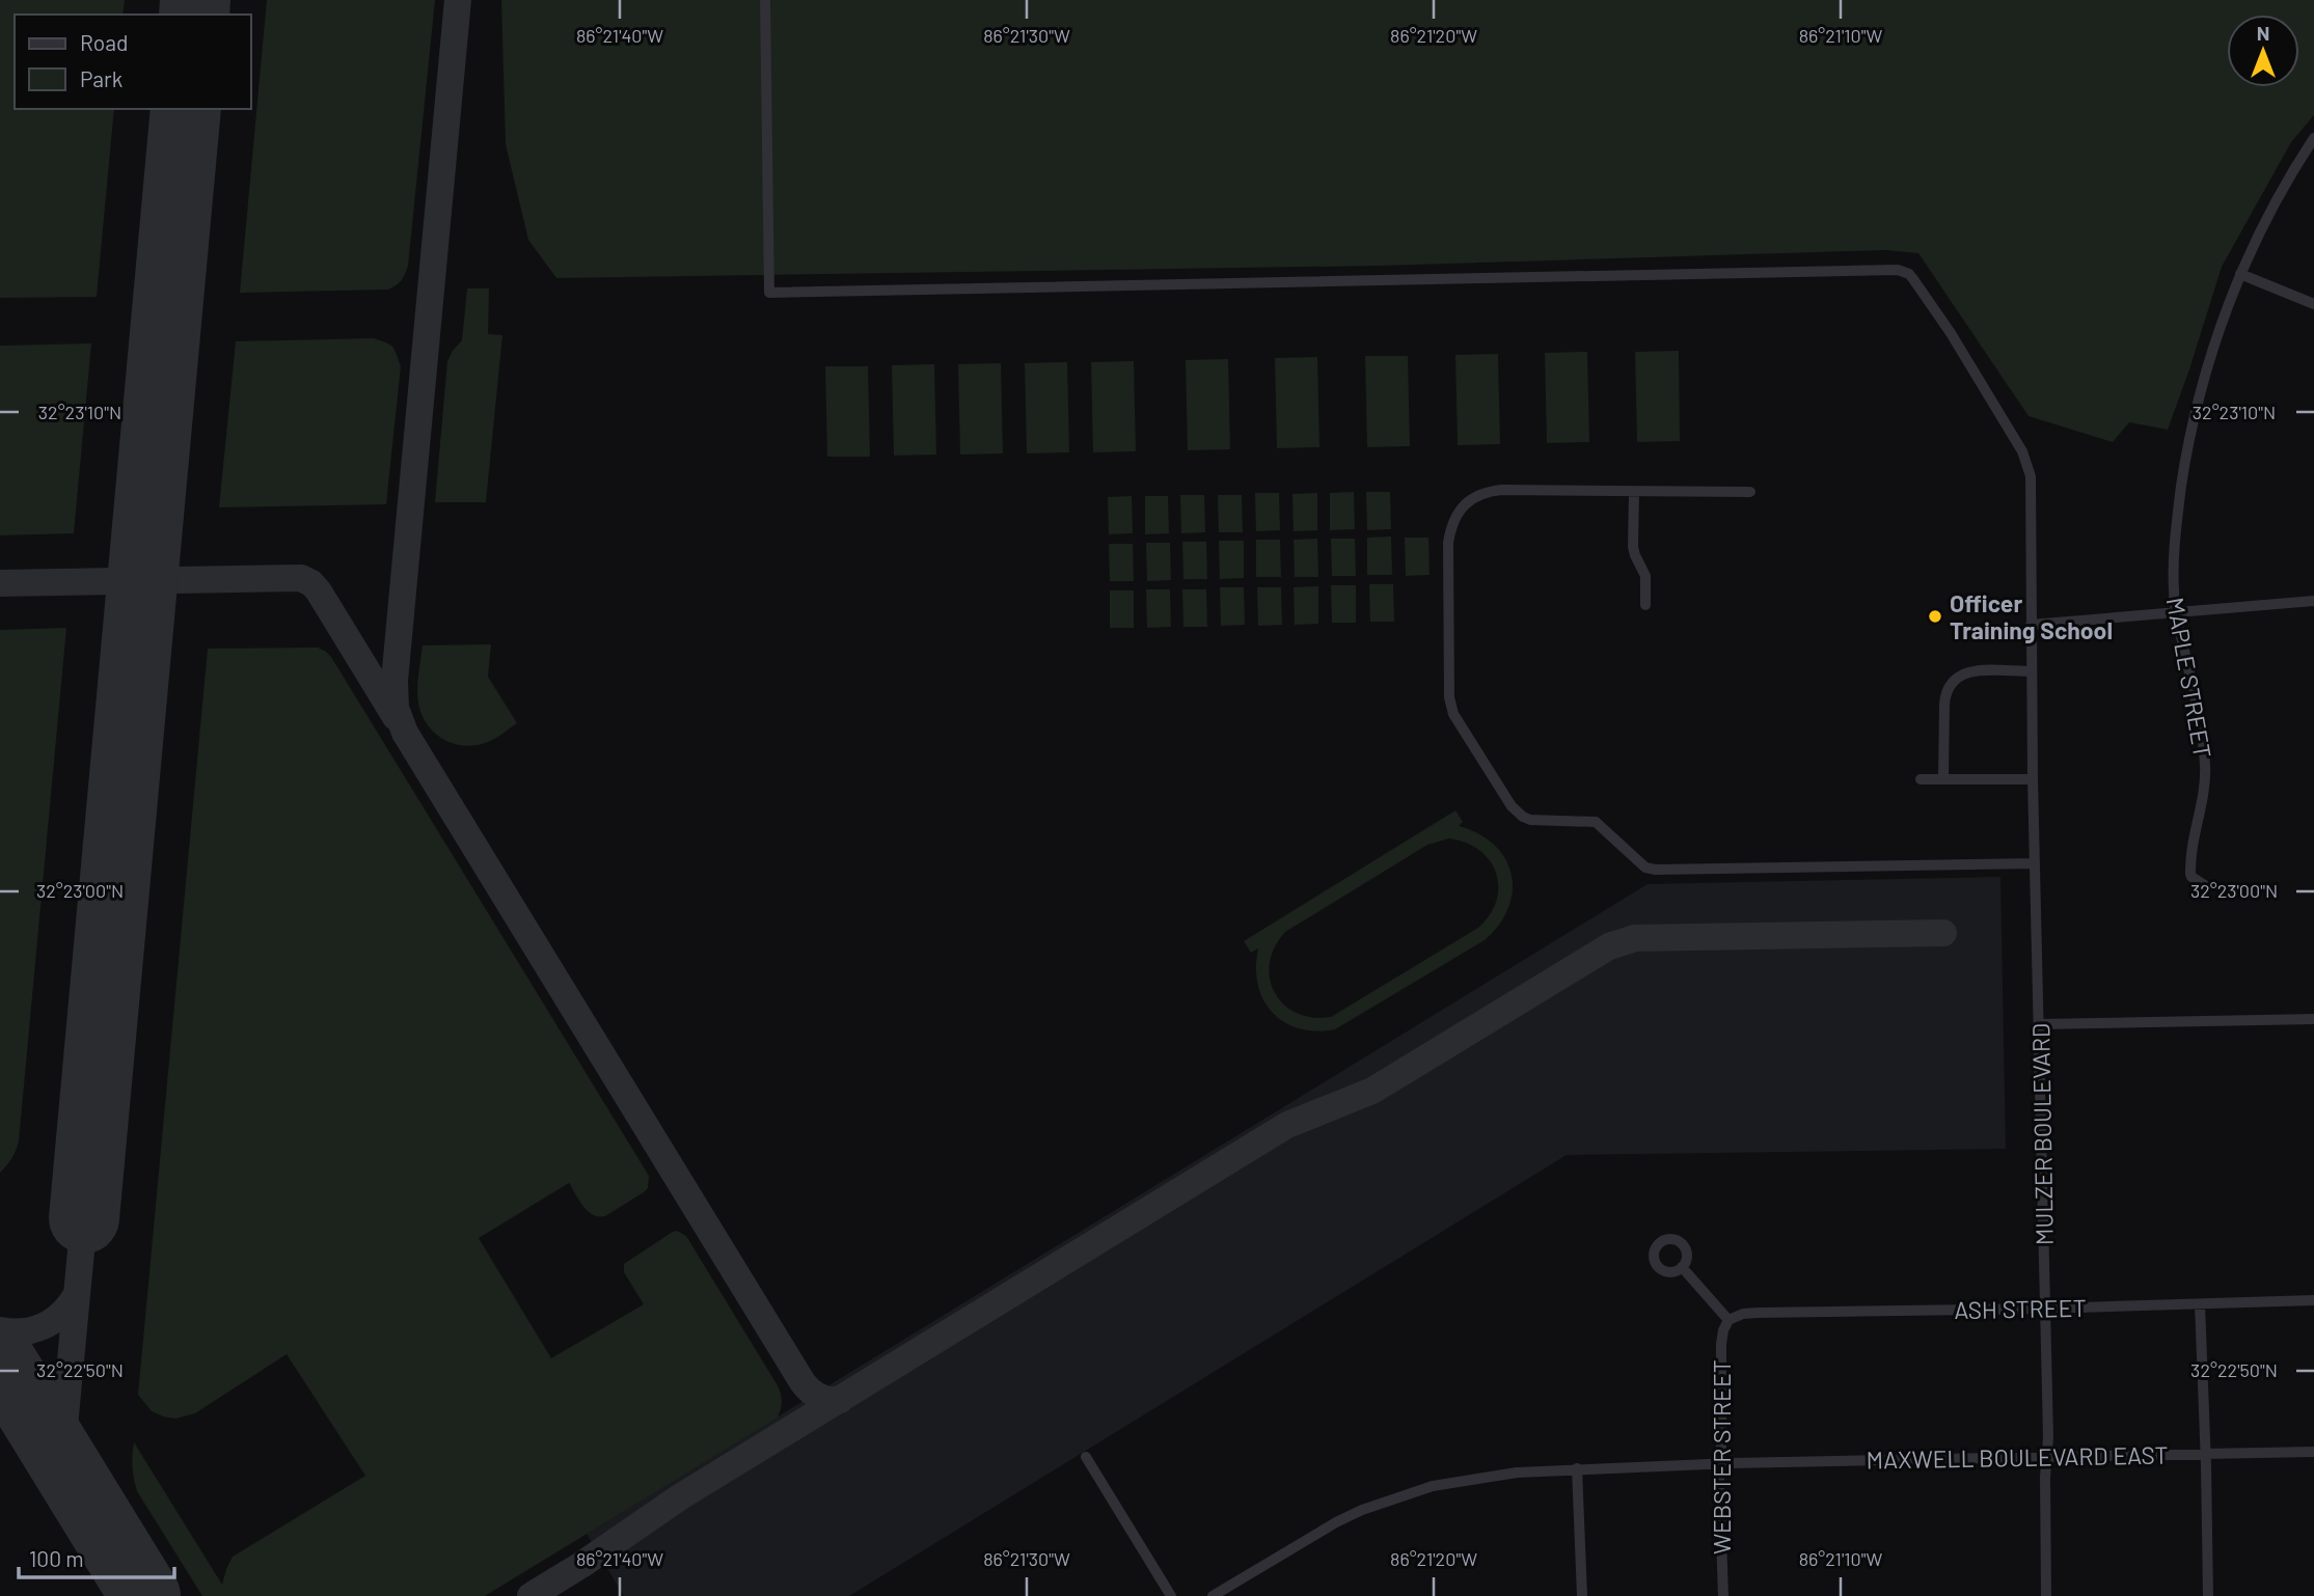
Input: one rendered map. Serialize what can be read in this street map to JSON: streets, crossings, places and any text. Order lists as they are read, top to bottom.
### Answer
{
  "streets": {
    "street": [
      "MAPLE STREET",
      "MULZER BOULEVARD",
      "ASH STREET",
      "WEBSTER STREET",
      "MAXWELL BOULEVARD EAST"
    ]
  },
  "crossings": [
    ["MULZER BOULEVARD", "ASH STREET"],
    ["MULZER BOULEVARD", "MAXWELL BOULEVARD EAST"],
    ["ASH STREET", "WEBSTER STREET"],
    ["WEBSTER STREET", "MAXWELL BOULEVARD EAST"]
  ],
  "places": ["Officer Training School"],
  "legend": ["Road", "Park"],
  "scale_bar": "100 m",
  "north": "top",
  "coordinates": [
    "86°21'40\"W",
    "86°21'30\"W",
    "86°21'20\"W",
    "86°21'10\"W",
    "32°23'10\"N",
    "32°23'00\"N",
    "32°22'50\"N"
  ]
}
